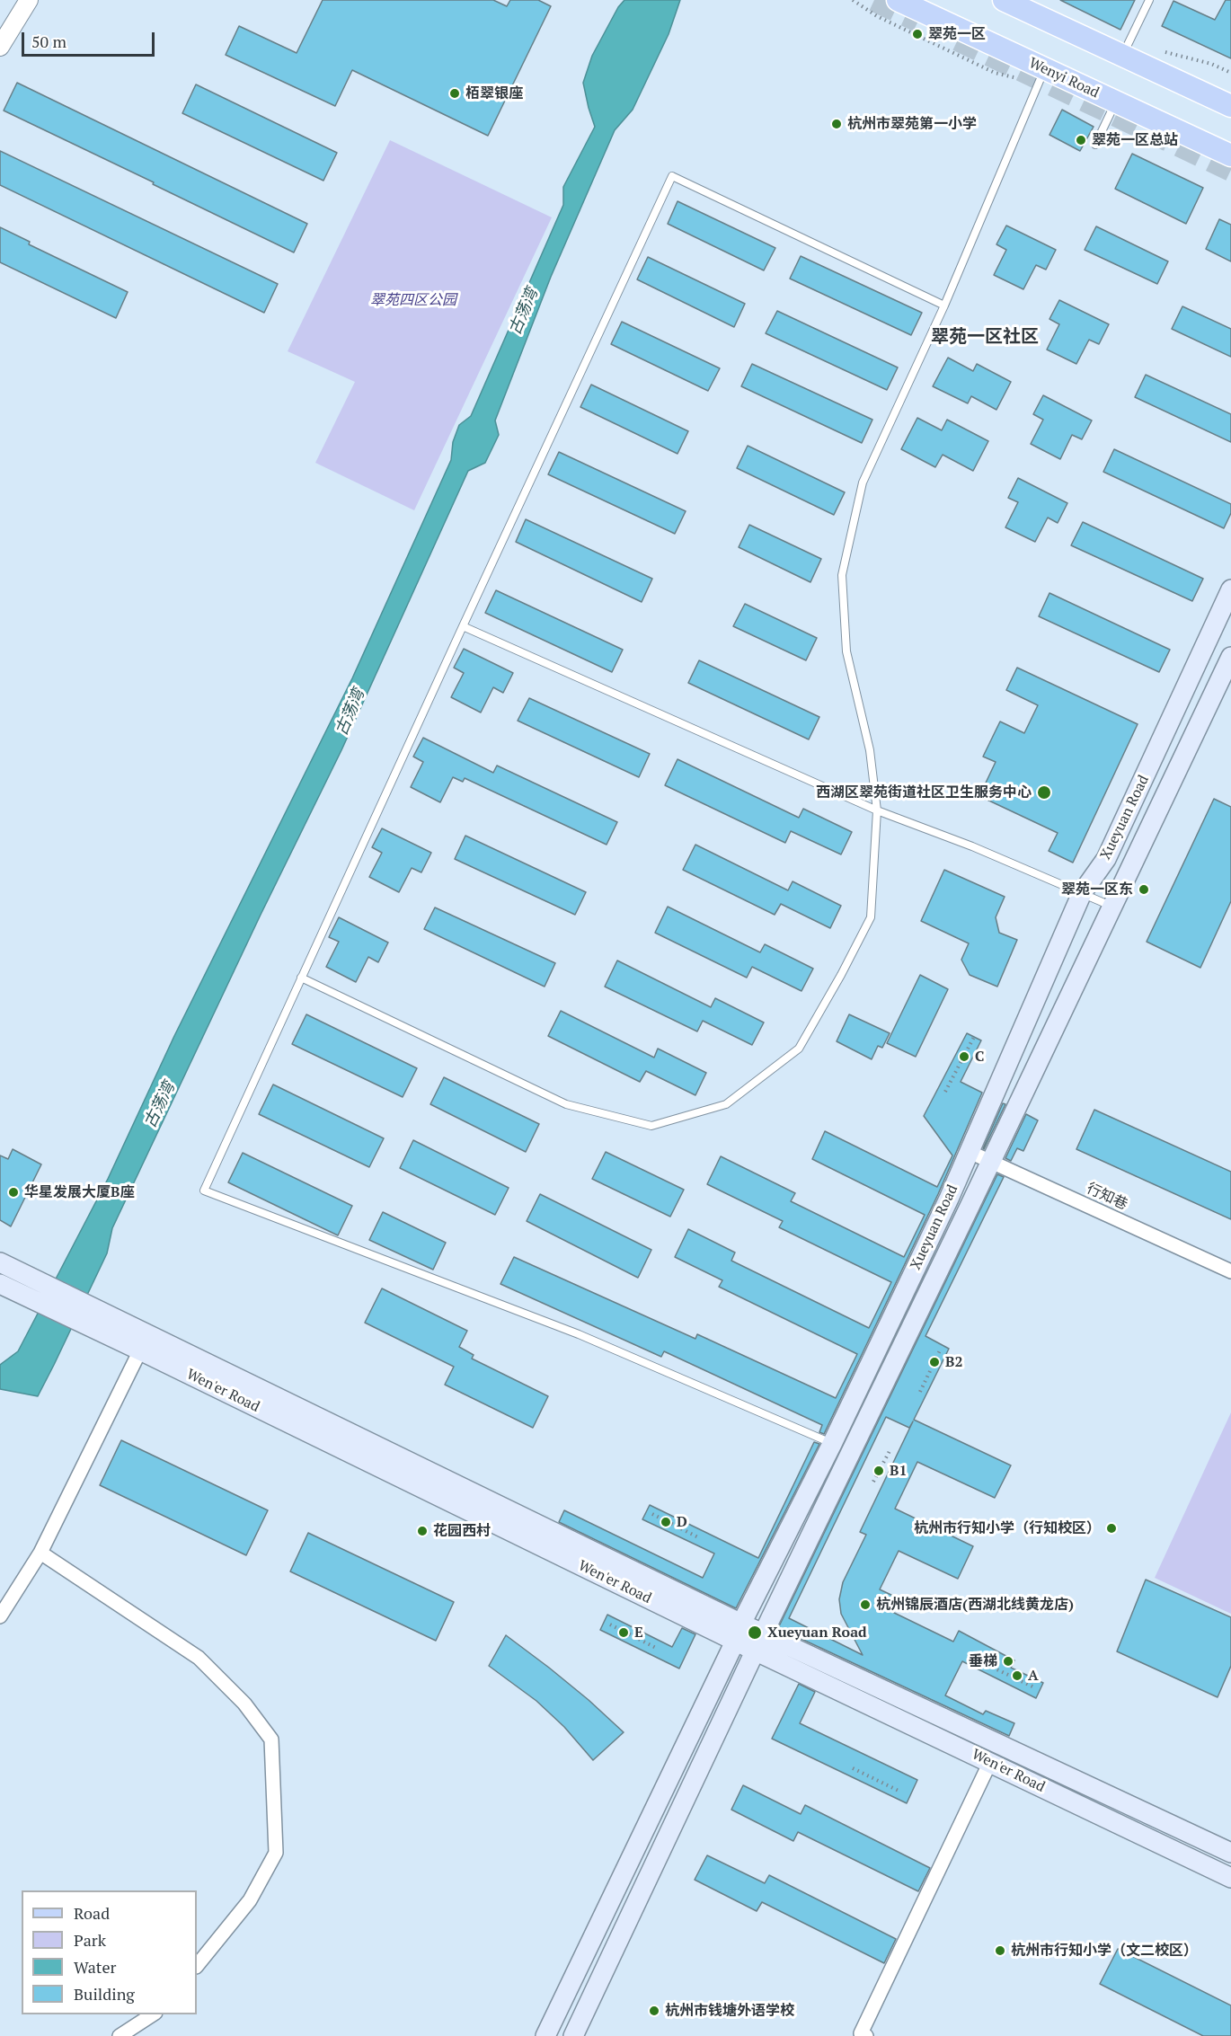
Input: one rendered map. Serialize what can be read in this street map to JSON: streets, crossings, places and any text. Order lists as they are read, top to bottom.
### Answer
{
  "streets": {
    "main road": ["Wenyi Road", "Xueyuan Road", "Wen'er Road"],
    "street": ["行知巷"]
  },
  "crossings": [
    ["Xueyuan Road", "行知巷"],
    ["Xueyuan Road", "Wen'er Road"]
  ],
  "districts": ["翠苑一区社区"],
  "water": ["古荡湾"],
  "parks": ["翠苑四区公园"],
  "places": [
    "翠苑一区",
    "栢翠银座",
    "杭州市翠苑第一小学",
    "翠苑一区总站",
    "西湖区翠苑街道社区卫生服务中心",
    "翠苑一区东",
    "C",
    "华星发展大厦B座",
    "B2",
    "B1",
    "D",
    "杭州市行知小学（行知校区）",
    "花园西村",
    "杭州锦辰酒店(西湖北线黄龙店)",
    "E",
    "Xueyuan Road",
    "垂梯",
    "A",
    "杭州市行知小学（文二校区）",
    "杭州市钱塘外语学校"
  ],
  "legend": [
    "Road",
    "Park",
    "Water",
    "Building"
  ],
  "scale_bar": "50 m"
}
